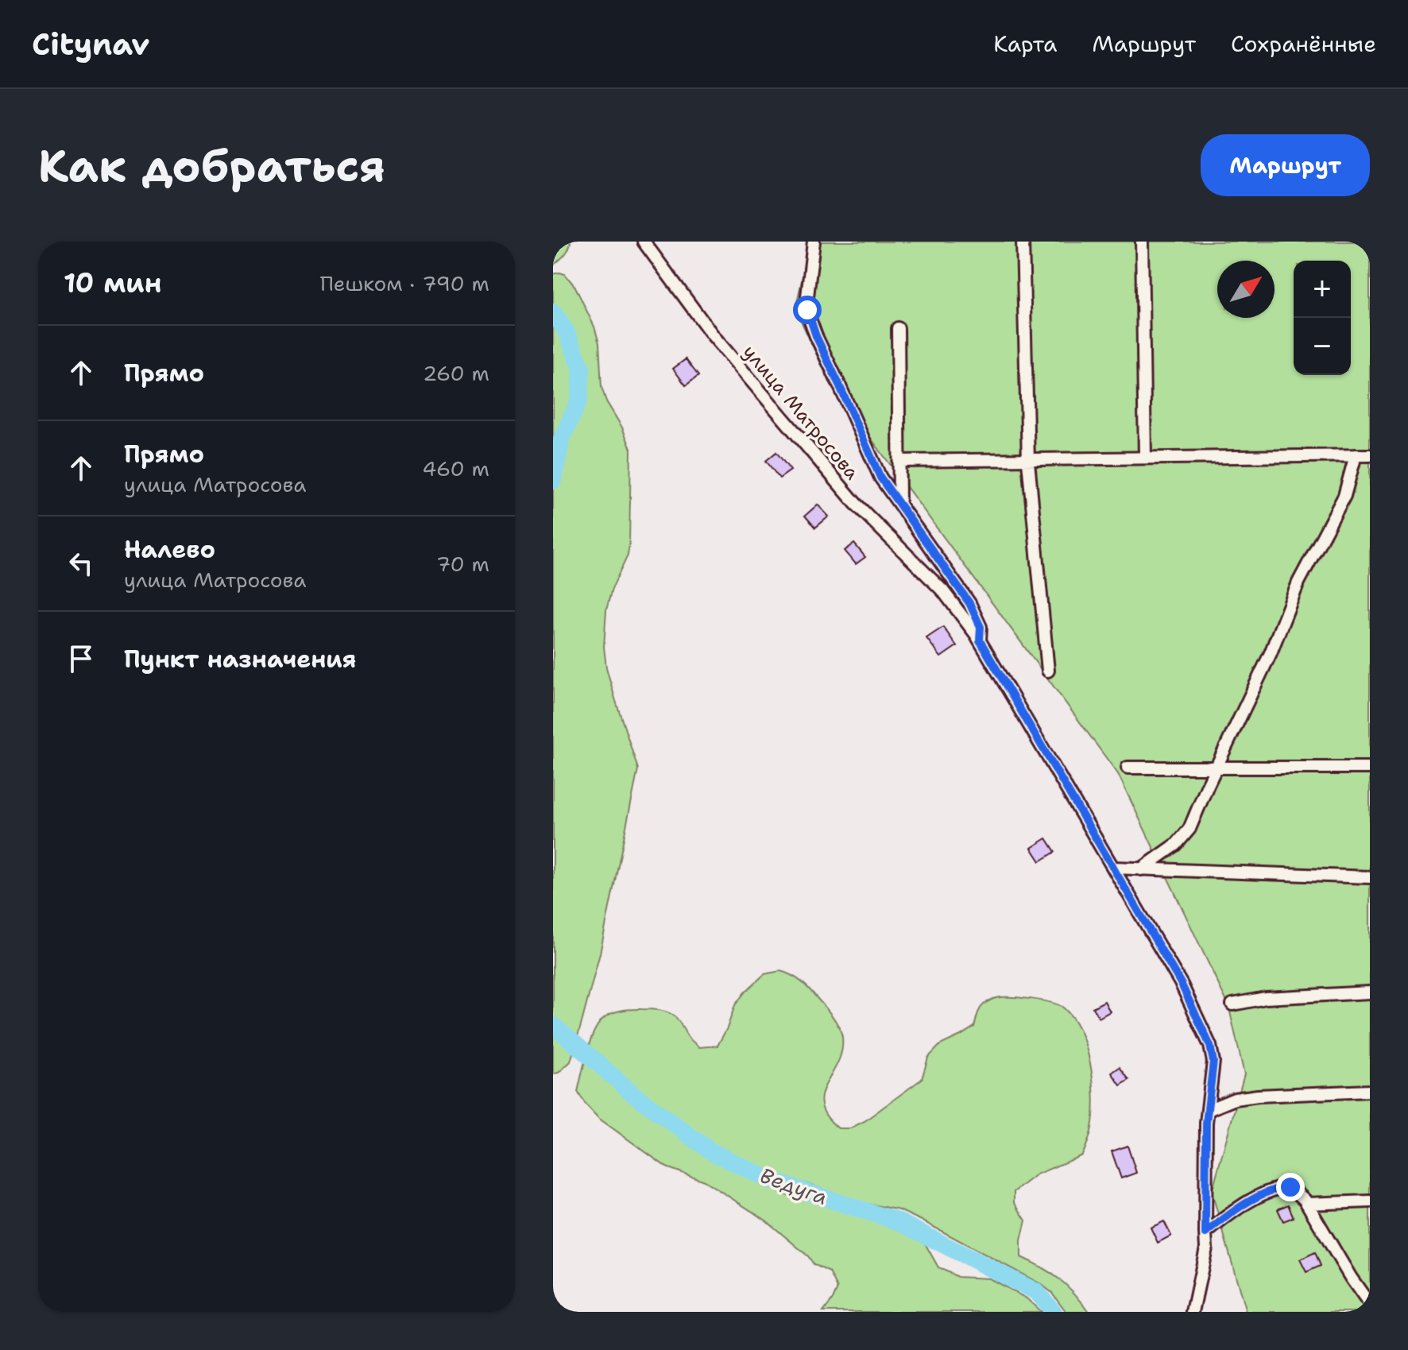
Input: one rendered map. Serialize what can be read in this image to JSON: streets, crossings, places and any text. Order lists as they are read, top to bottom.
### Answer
{
  "streets": {
    "street": ["улица Матросова"]
  },
  "water": ["Ведуга"],
  "north": "top right",
  "page": {
    "header": "Citynav",
    "nav": ["Карта", "Маршрут", "Сохранённые"],
    "buttons": "Маршрут",
    "title": "Как добраться",
    "heading": ["10 мин", "Пешком · 790 m"],
    "map_buttons": ["+", "−"],
    "list": [
      ["Прямо", "260 m"],
      ["Прямо", "улица Матросова", "460 m"],
      ["Налево", "улица Матросова", "70 m"],
      "Пункт назначения"
    ]
  }
}
